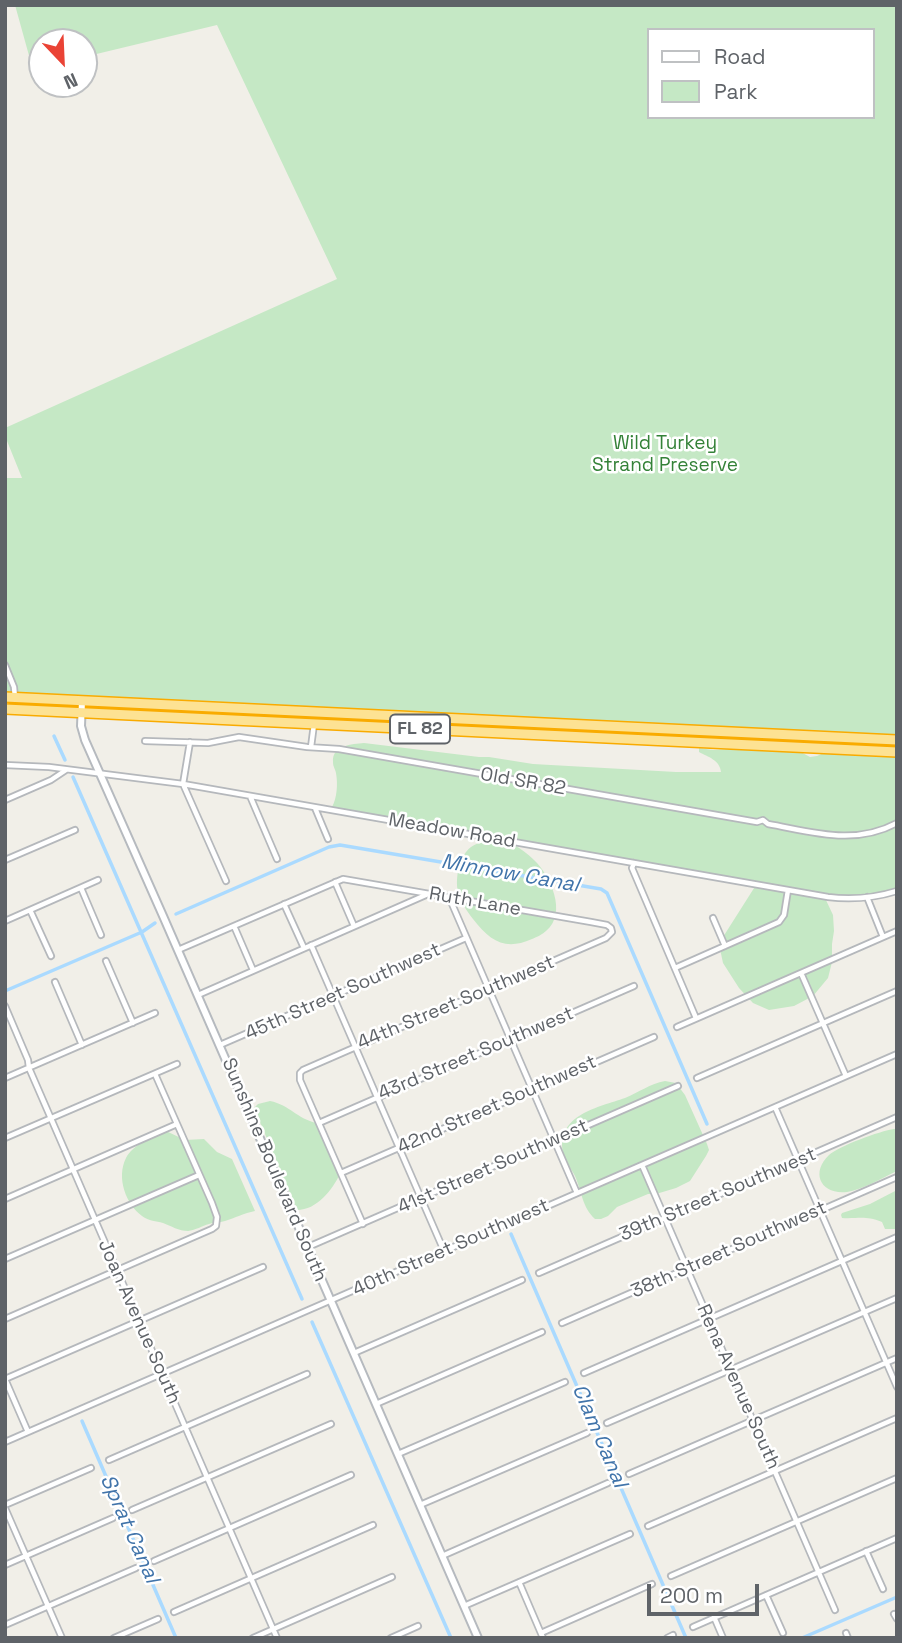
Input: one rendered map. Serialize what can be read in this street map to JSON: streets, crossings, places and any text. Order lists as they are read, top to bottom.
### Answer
{
  "streets": {
    "highway": ["FL 82"],
    "street": [
      "Old SR 82",
      "Meadow Road",
      "Ruth Lane",
      "45th Street Southwest",
      "44th Street Southwest",
      "43rd Street Southwest",
      "42nd Street Southwest",
      "41st Street Southwest",
      "Sunshine Boulevard South",
      "39th Street Southwest",
      "40th Street Southwest",
      "38th Street Southwest",
      "Joan Avenue South",
      "Rena Avenue South"
    ]
  },
  "crossings": [
    ["FL 82", "Sunshine Boulevard South"],
    ["Meadow Road", "Sunshine Boulevard South"],
    ["Ruth Lane", "44th Street Southwest"],
    ["45th Street Southwest", "Sunshine Boulevard South"],
    ["44th Street Southwest", "43rd Street Southwest"],
    ["41st Street Southwest", "Sunshine Boulevard South"],
    ["Sunshine Boulevard South", "40th Street Southwest"],
    ["39th Street Southwest", "Rena Avenue South"],
    ["40th Street Southwest", "Joan Avenue South"],
    ["40th Street Southwest", "Rena Avenue South"],
    ["38th Street Southwest", "Rena Avenue South"]
  ],
  "water": ["Minnow Canal", "Clam Canal", "Sprat Canal"],
  "parks": ["Wild Turkey Strand Preserve"],
  "legend": ["Road", "Park"],
  "scale_bar": "200 m",
  "north": "bottom right"
}
